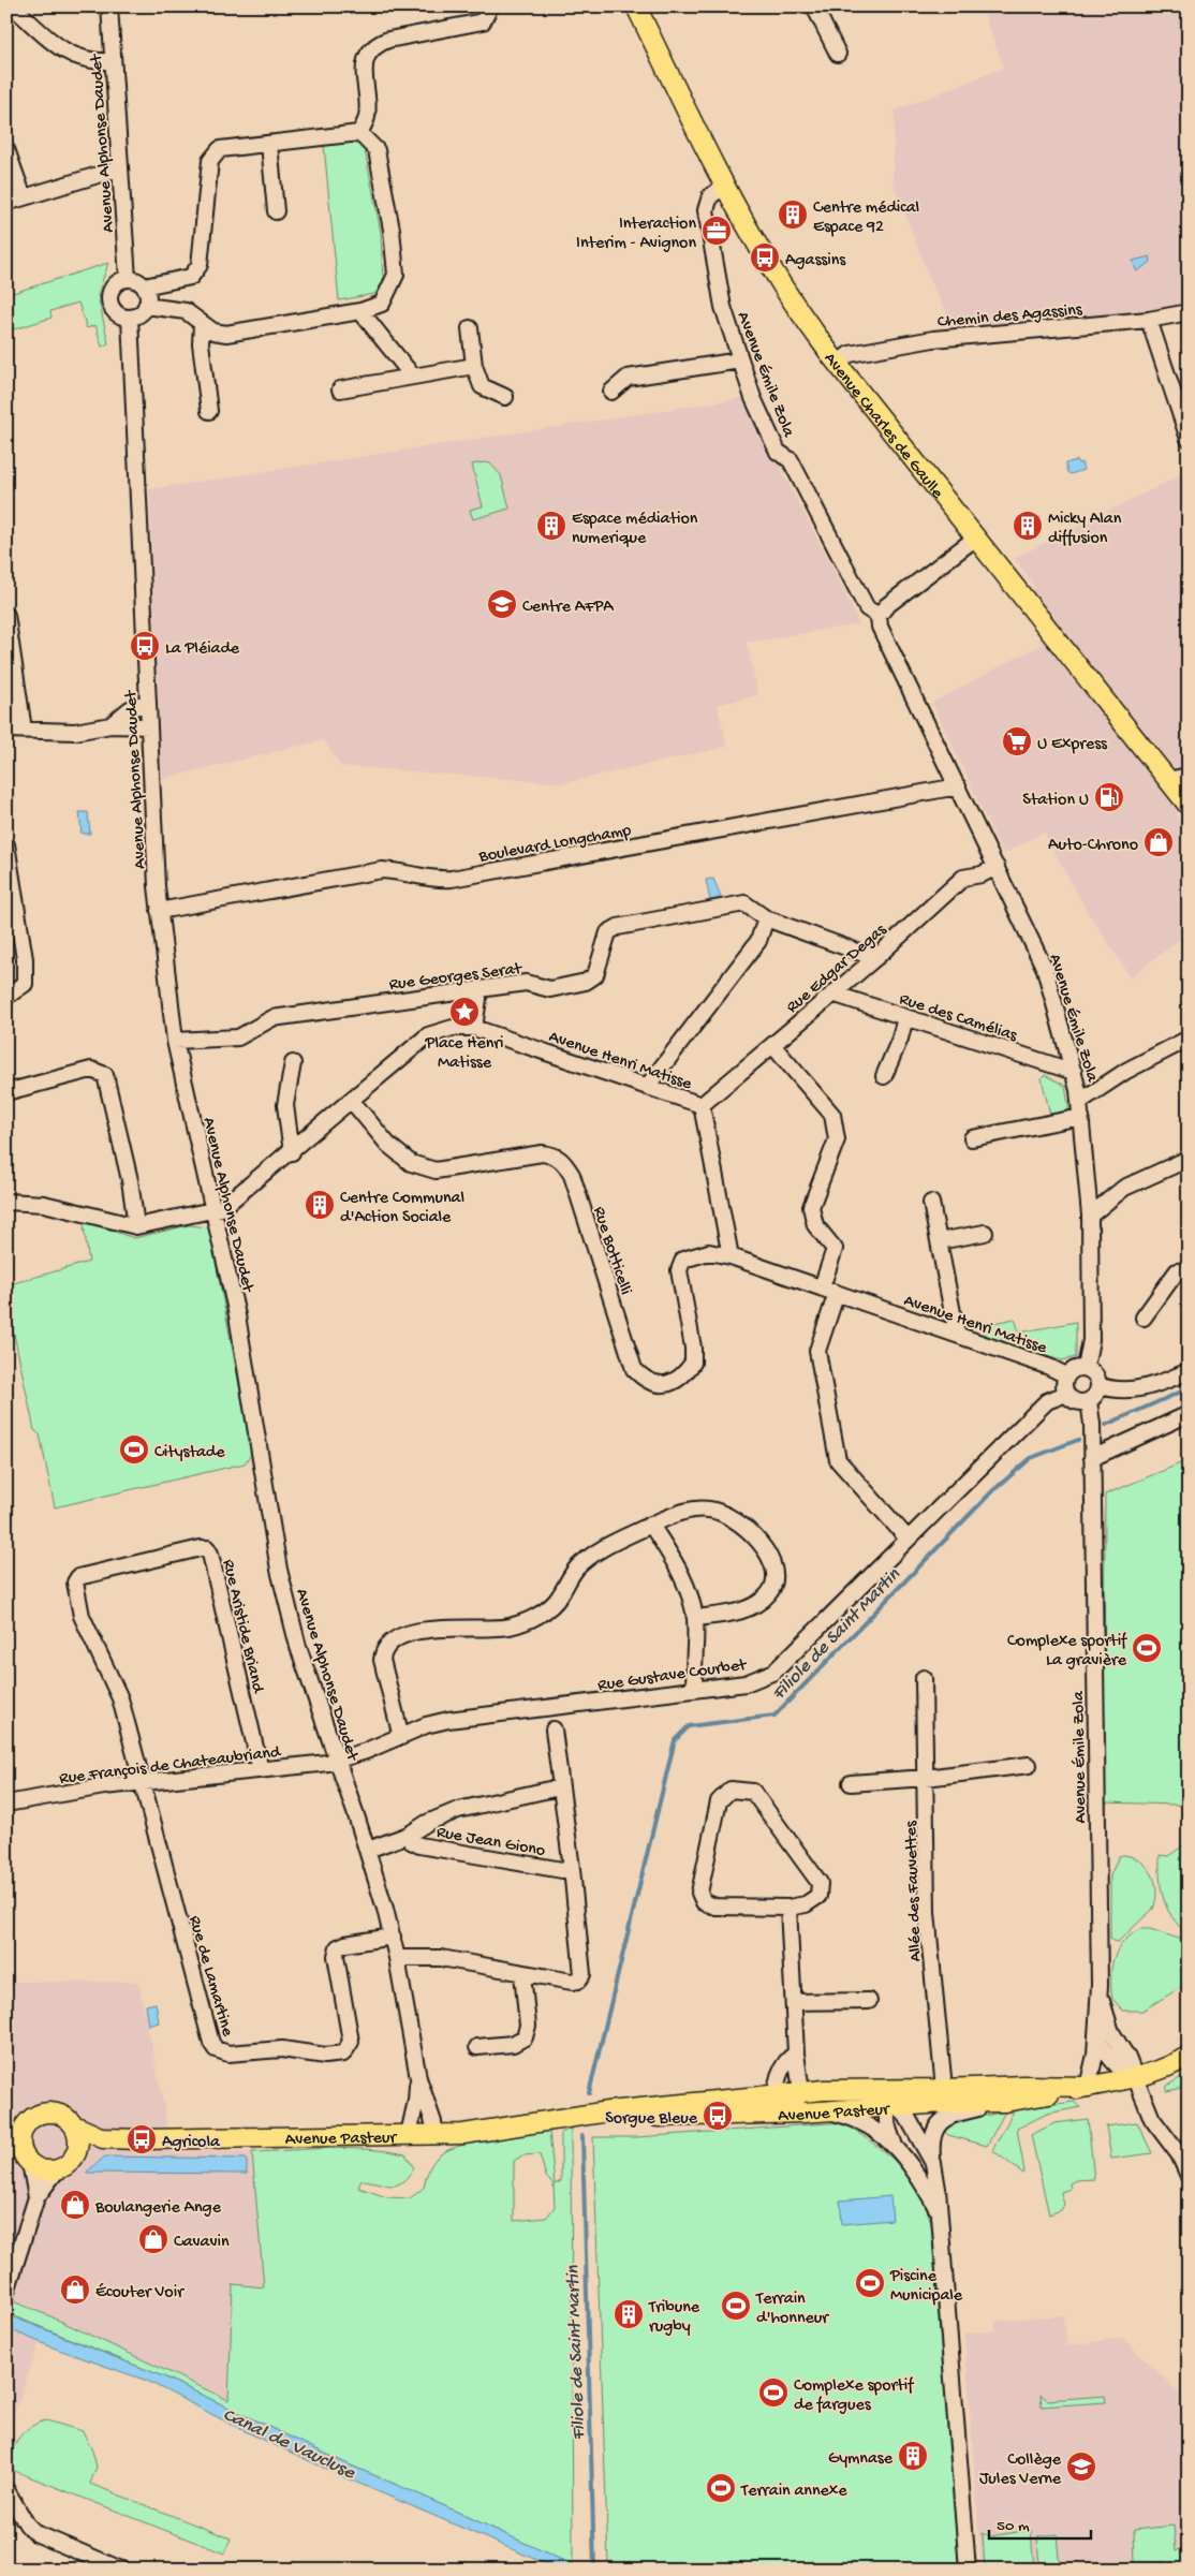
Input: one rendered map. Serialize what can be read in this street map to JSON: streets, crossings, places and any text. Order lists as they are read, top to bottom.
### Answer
{
  "streets": {
    "main road": ["Avenue Charles de Gaulle", "Avenue Pasteur"],
    "street": [
      "Avenue Alphonse Daudet",
      "Chemin des Agassins",
      "Avenue Émile Zola",
      "Boulevard Longchamp",
      "Rue Edgar Degas",
      "Rue Georges Serat",
      "Rue des Camélias",
      "Avenue Henri Matisse",
      "Rue Botticelli",
      "Rue Aristide Briand",
      "Rue Gustave Courbet",
      "Rue François de Chateaubriand",
      "Rue Jean Giono",
      "Allée des Fauvettes",
      "Rue de Lamartine"
    ]
  },
  "crossings": [
    ["Avenue Alphonse Daudet", "Boulevard Longchamp"],
    ["Avenue Alphonse Daudet", "Rue Georges Serat"],
    ["Avenue Alphonse Daudet", "Avenue Henri Matisse"],
    ["Avenue Alphonse Daudet", "Rue Gustave Courbet"],
    ["Avenue Alphonse Daudet", "Rue François de Chateaubriand"],
    ["Avenue Alphonse Daudet", "Rue de Lamartine"],
    ["Avenue Alphonse Daudet", "Avenue Pasteur"],
    ["Chemin des Agassins", "Avenue Charles de Gaulle"],
    ["Avenue Émile Zola", "Avenue Charles de Gaulle"],
    ["Avenue Émile Zola", "Boulevard Longchamp"],
    ["Avenue Émile Zola", "Rue Edgar Degas"],
    ["Avenue Émile Zola", "Rue des Camélias"],
    ["Avenue Émile Zola", "Avenue Henri Matisse"],
    ["Avenue Émile Zola", "Rue Gustave Courbet"],
    ["Avenue Émile Zola", "Avenue Pasteur"],
    ["Rue Edgar Degas", "Rue Georges Serat"],
    ["Rue Edgar Degas", "Rue des Camélias"],
    ["Rue Edgar Degas", "Avenue Henri Matisse"],
    ["Avenue Henri Matisse", "Rue Botticelli"],
    ["Avenue Henri Matisse", "Rue Gustave Courbet"],
    ["Rue Aristide Briand", "Rue François de Chateaubriand"],
    ["Rue Aristide Briand", "Rue de Lamartine"],
    ["Rue Gustave Courbet", "Rue François de Chateaubriand"],
    ["Rue François de Chateaubriand", "Rue de Lamartine"],
    ["Allée des Fauvettes", "Avenue Pasteur"]
  ],
  "water": ["Filiole de Saint Martin", "Canal de Vaucluse"],
  "places": {
    "building": [
      "Centre médical Espace 92",
      "Espace médiation numerique",
      "Micky Alan diffusion",
      "Centre Communal d'Action Sociale",
      "Tribune rugby",
      "Gymnase"
    ],
    "office": ["Interaction Interim - Avignon"],
    "bus stop": [
      "Agassins",
      "La Pléiade",
      "Sorgue Bleue",
      "Agricola"
    ],
    "school or university": ["Centre AFPA", "Collège Jules Verne"],
    "supermarket": ["U Express"],
    "fuel station": ["Station U"],
    "shop": [
      "Auto-Chrono",
      "Boulangerie Ange",
      "Cavavin",
      "Écouter Voir"
    ],
    "place": ["Place Henri Matisse"],
    "sports": [
      "Citystade",
      "Complexe sportif La gravière",
      "Piscine Municipale",
      "Terrain d'honneur",
      "Complexe sportif de fargues",
      "Terrain annexe"
    ]
  },
  "scale_bar": "50 m"
}
